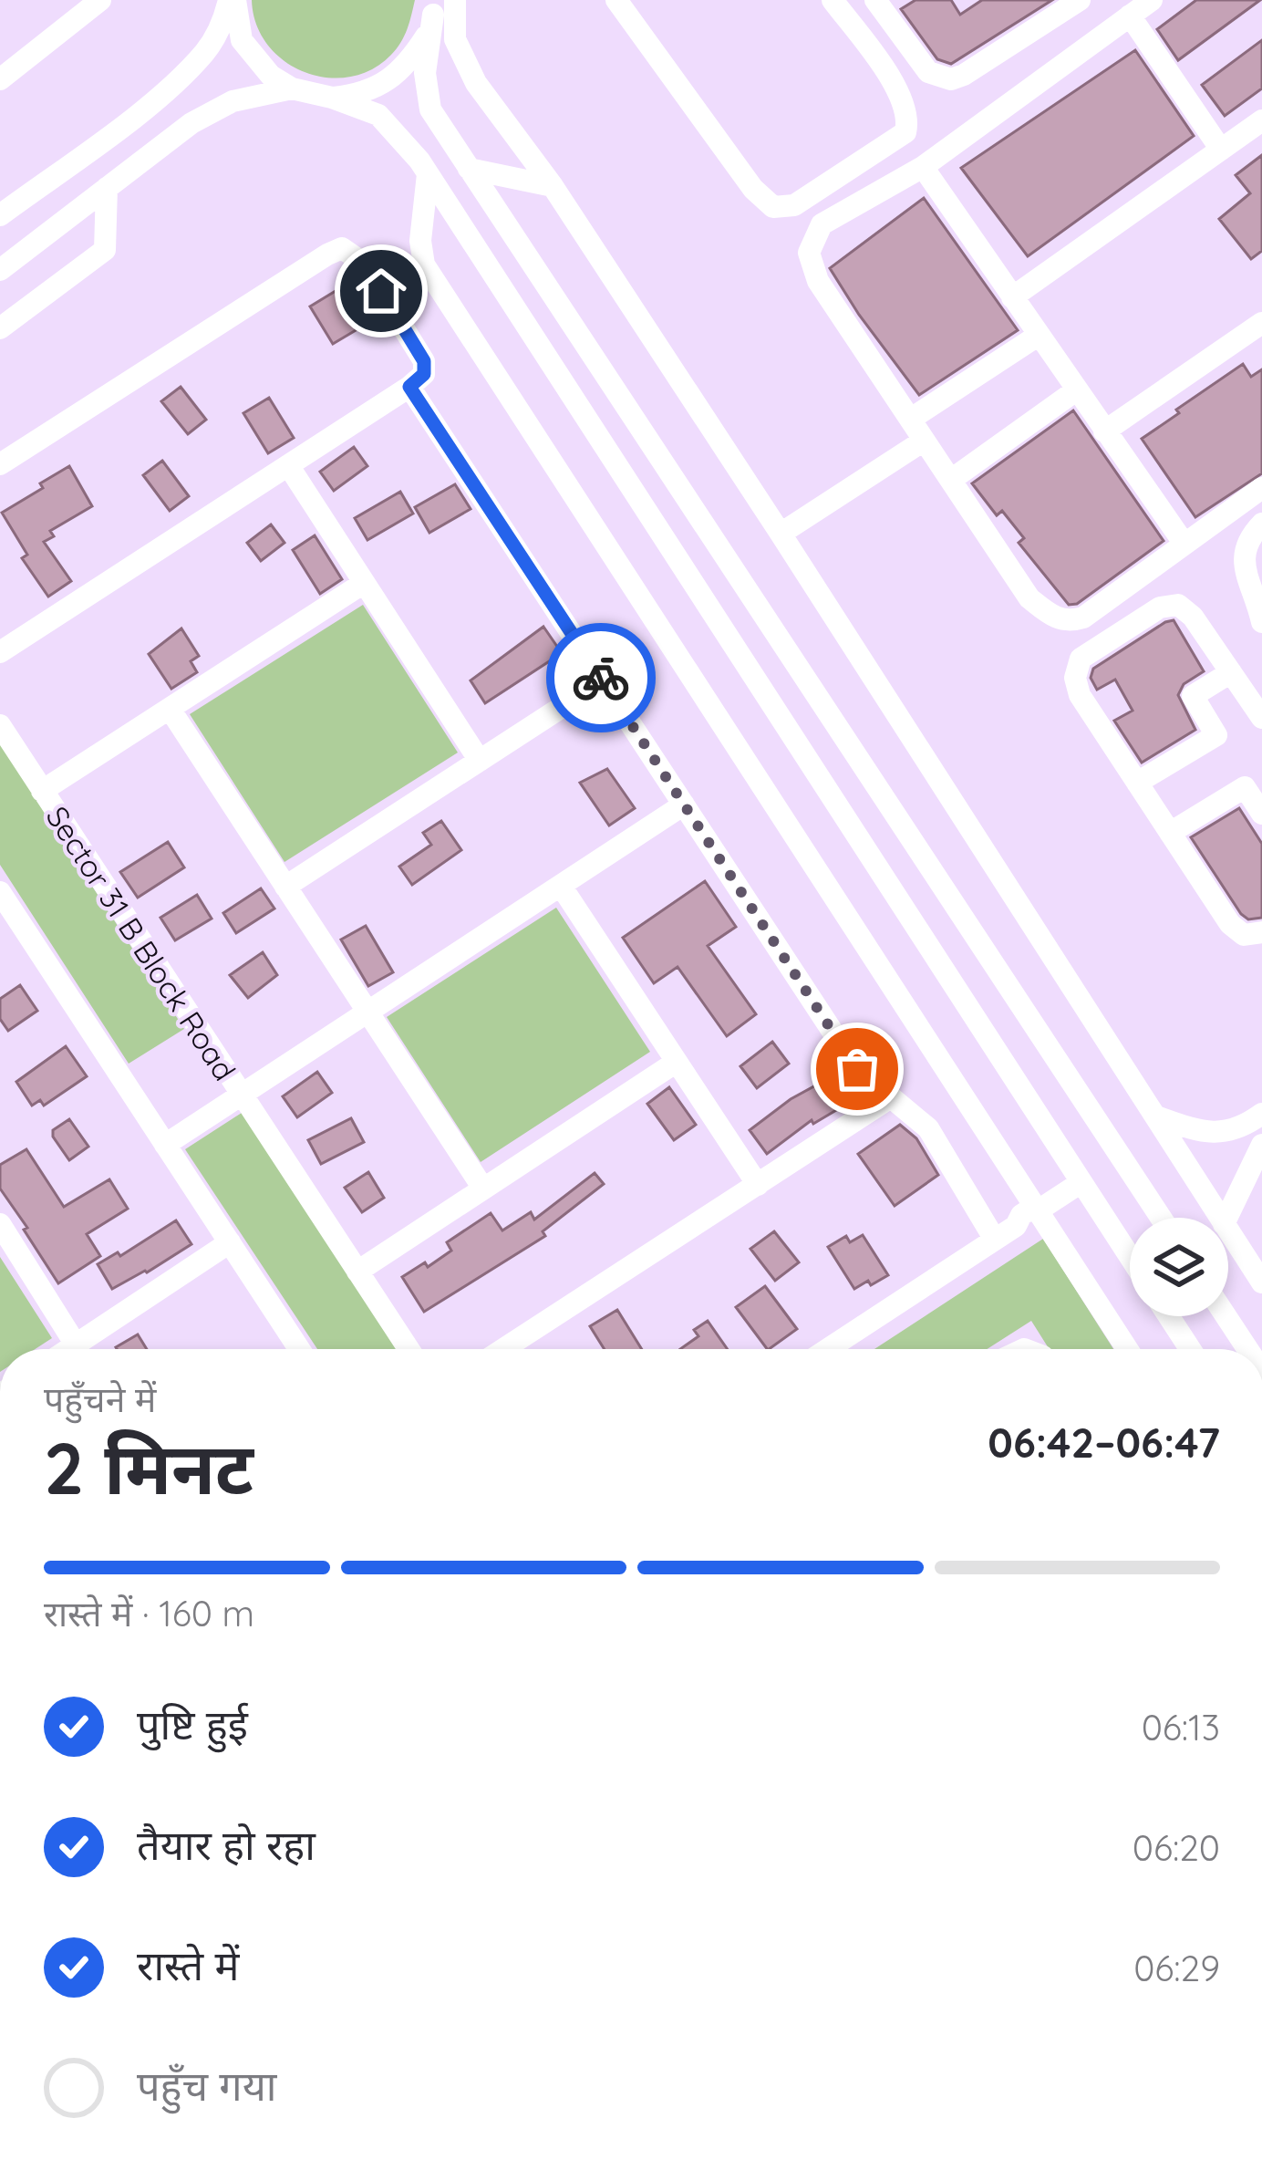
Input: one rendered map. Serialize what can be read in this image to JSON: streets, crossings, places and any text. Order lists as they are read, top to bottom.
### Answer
{
  "streets": {
    "street": ["Sector 31 B Block Road"]
  },
  "page": {
    "heading": ["2 मिनट", "पहुँचने में", "06:42–06:47"],
    "bar": "रास्ते में · 160 m",
    "list": [
      ["पुष्टि हुई", "06:13"],
      ["तैयार हो रहा", "06:20"],
      ["रास्ते में", "06:29"],
      "पहुँच गया"
    ]
  }
}
